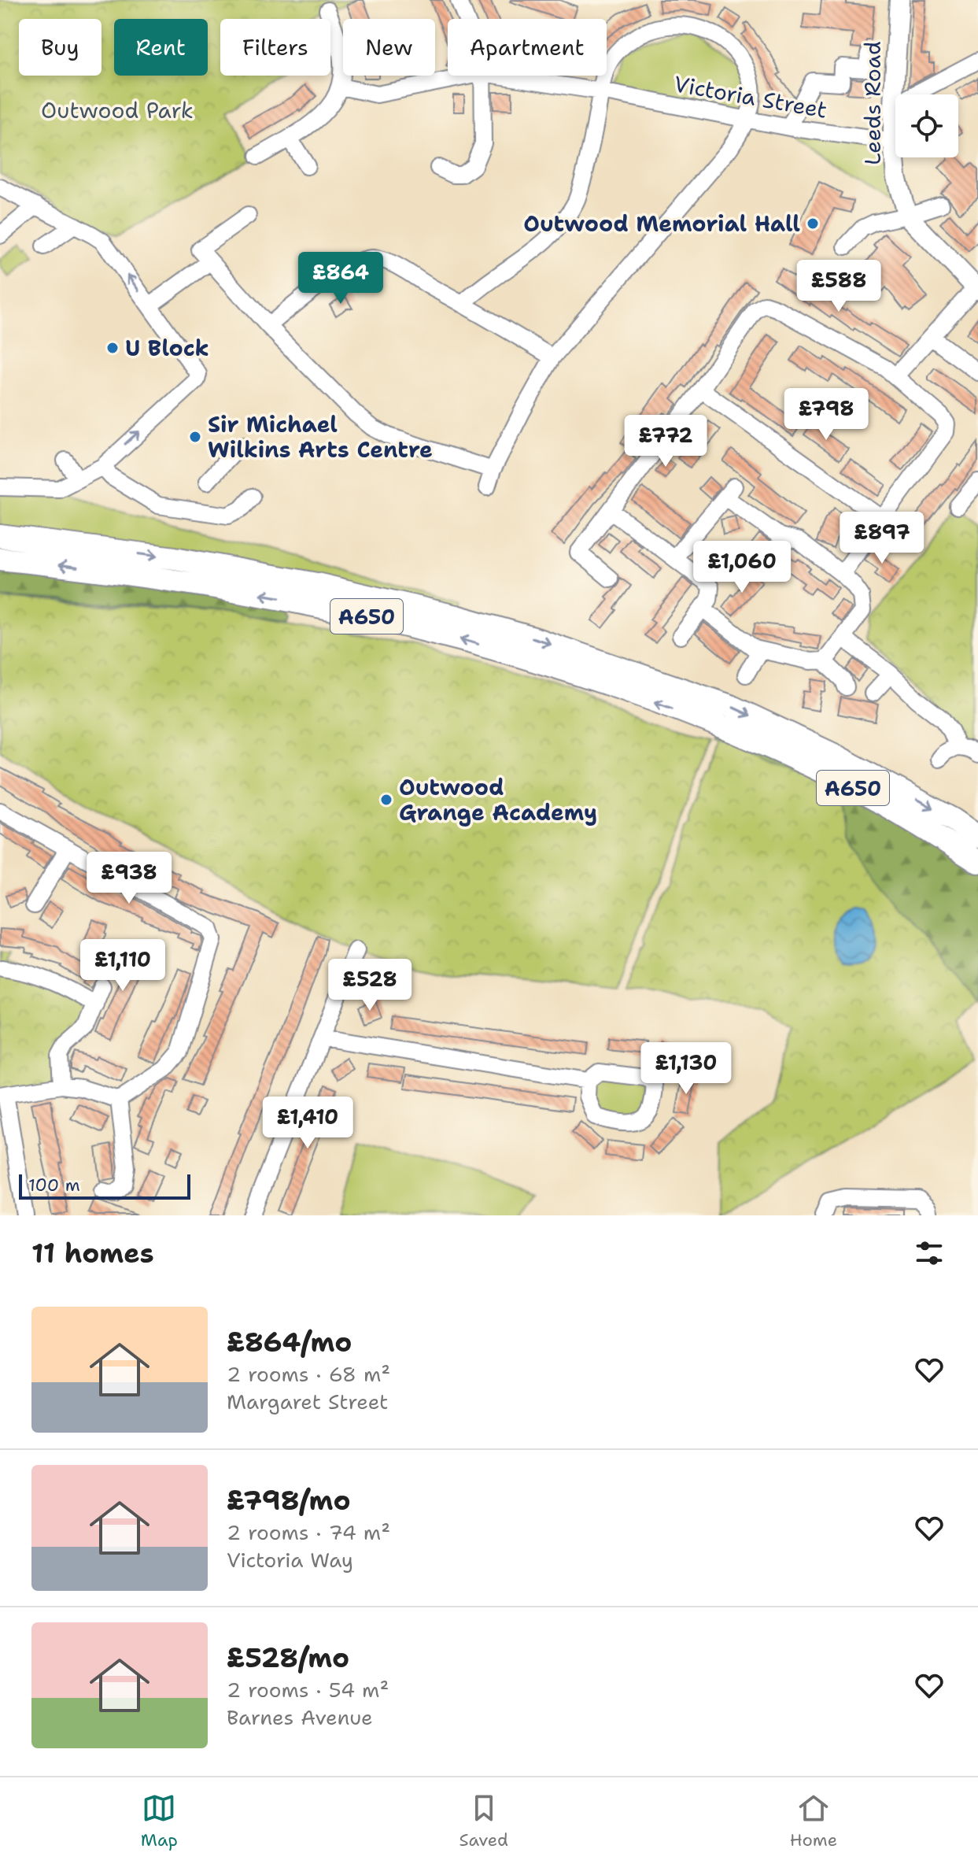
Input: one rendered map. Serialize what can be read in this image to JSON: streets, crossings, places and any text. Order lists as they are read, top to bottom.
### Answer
{
  "streets": {
    "highway": ["A650"],
    "main road": ["Leeds Road"],
    "street": ["Victoria Street"]
  },
  "crossings": [
    ["Victoria Street", "Leeds Road"]
  ],
  "parks": ["Outwood Park"],
  "places": [
    "Outwood Memorial Hall",
    "U Block",
    "Sir Michael Wilkins Arts Centre",
    "Outwood Grange Academy"
  ],
  "scale_bar": "100 m",
  "page": {
    "chip": [
      "Buy",
      "Rent",
      "Filters",
      "New",
      "Apartment"
    ],
    "price": [
      "£864",
      "£588",
      "£798",
      "£772",
      "£897",
      "£1,060",
      "£938",
      "£1,110",
      "£528",
      "£1,130",
      "£1,410"
    ],
    "scale": "100 m",
    "heading": "11 homes",
    "list": [
      {
        "name": "£864/mo",
        "note": "2 rooms · 68 m² · Margaret Street"
      },
      {
        "name": "£798/mo",
        "note": "2 rooms · 74 m² · Victoria Way"
      },
      {
        "name": "£528/mo",
        "note": "2 rooms · 54 m² · Barnes Avenue"
      }
    ],
    "tabs": ["Map", "Saved", "Home"]
  }
}
